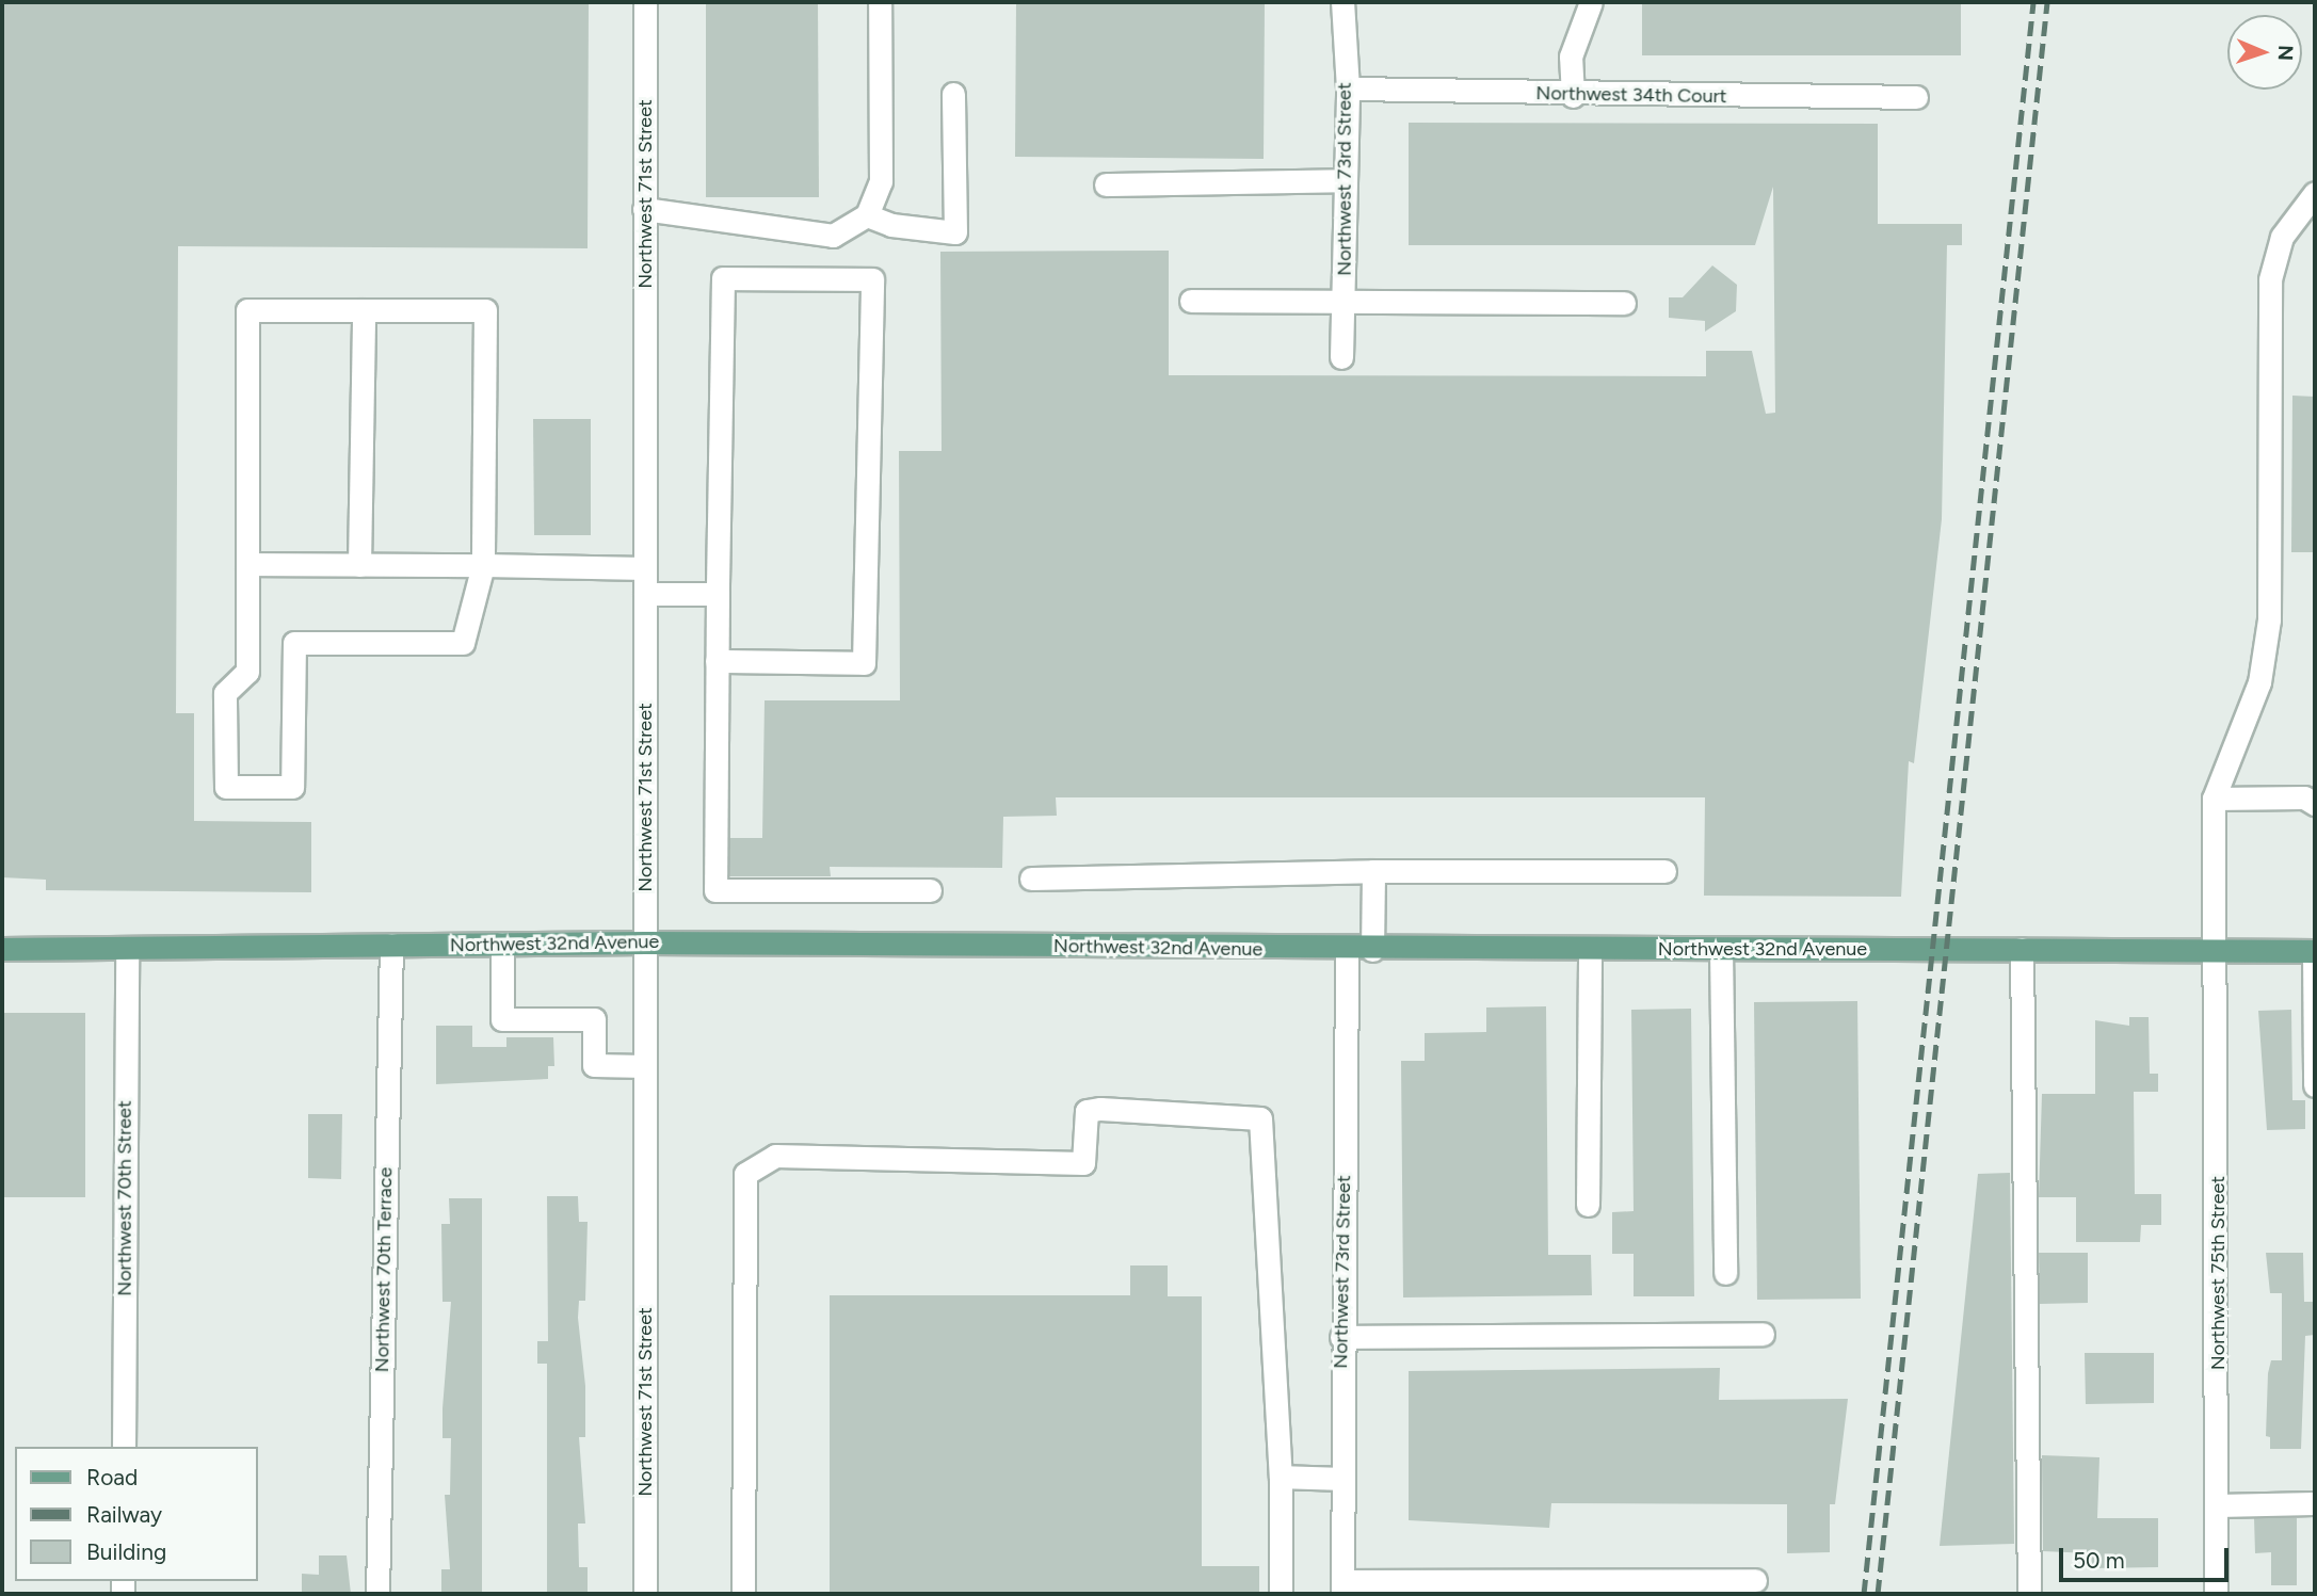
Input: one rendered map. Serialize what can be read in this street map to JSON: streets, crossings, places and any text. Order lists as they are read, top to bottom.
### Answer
{
  "streets": {
    "main road": ["Northwest 32nd Avenue"],
    "street": [
      "Northwest 34th Court",
      "Northwest 73rd Street",
      "Northwest 71st Street",
      "Northwest 70th Street",
      "Northwest 70th Terrace",
      "Northwest 75th Street"
    ]
  },
  "crossings": [
    ["Northwest 34th Court", "Northwest 73rd Street"],
    ["Northwest 73rd Street", "Northwest 32nd Avenue"],
    ["Northwest 71st Street", "Northwest 32nd Avenue"],
    ["Northwest 32nd Avenue", "Northwest 70th Street"],
    ["Northwest 32nd Avenue", "Northwest 70th Terrace"],
    ["Northwest 32nd Avenue", "Northwest 75th Street"]
  ],
  "legend": ["Road", "Railway", "Building"],
  "scale_bar": "50 m",
  "north": "right"
}
